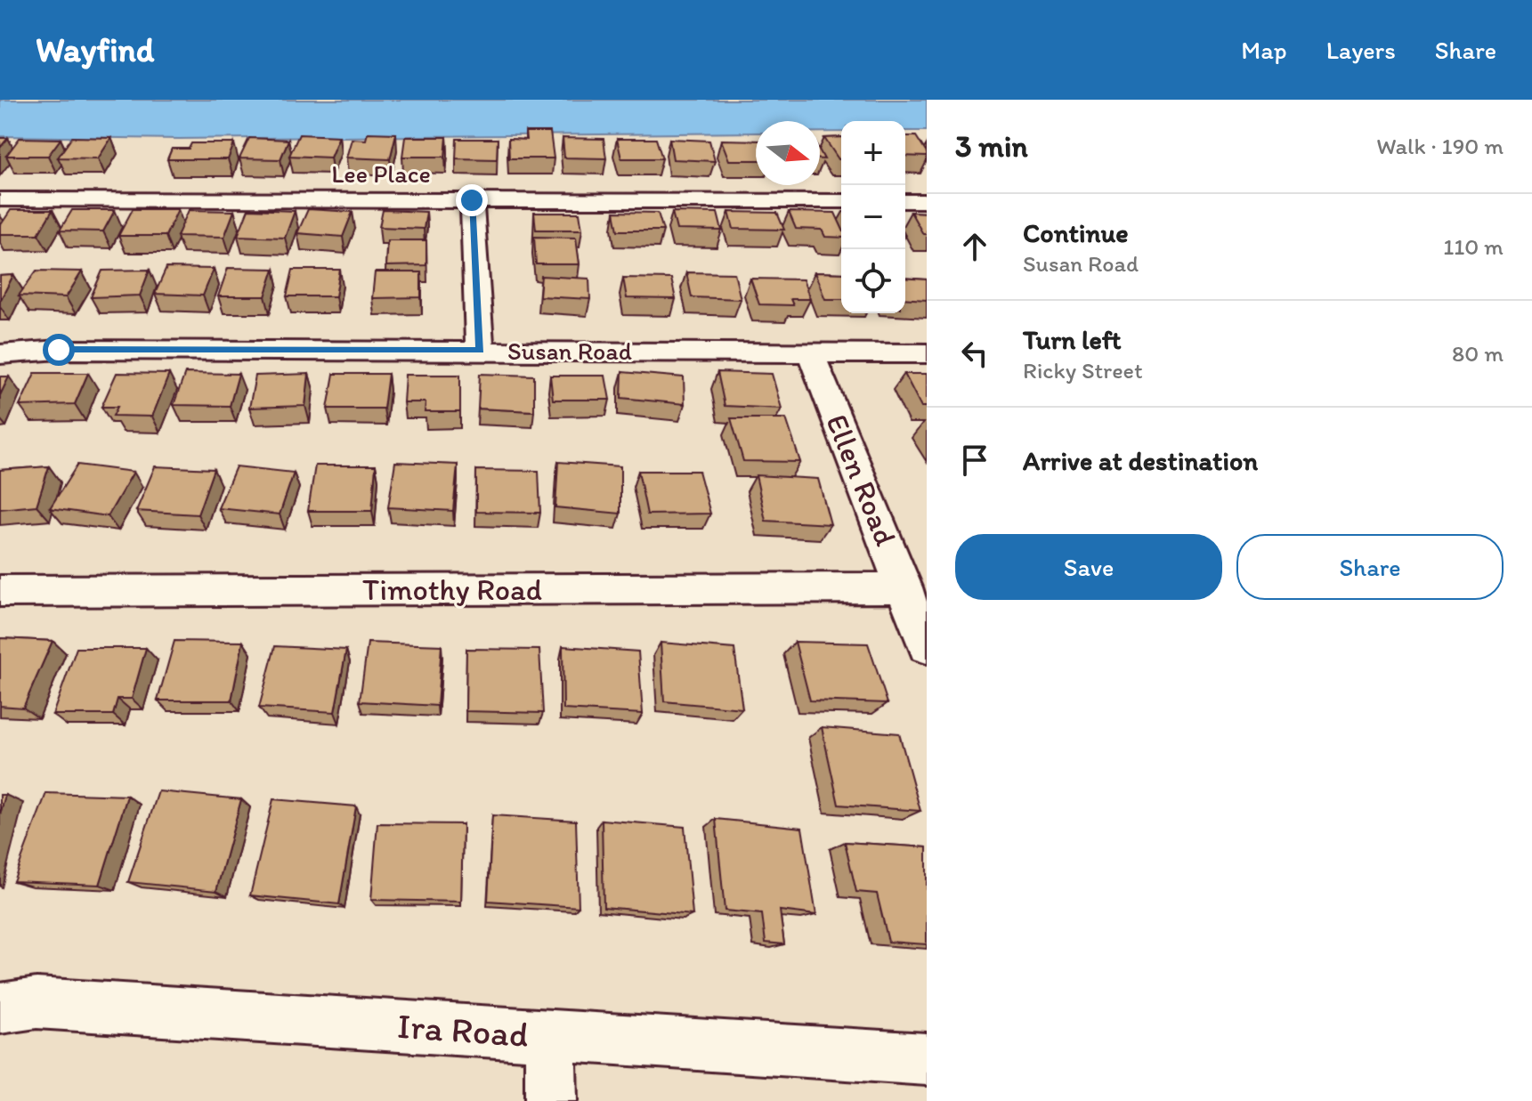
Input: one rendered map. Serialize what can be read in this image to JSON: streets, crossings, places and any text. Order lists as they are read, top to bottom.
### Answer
{
  "streets": {
    "street": [
      "Lee Place",
      "Susan Road",
      "Ellen Road",
      "Timothy Road",
      "Ira Road"
    ]
  },
  "crossings": [
    ["Susan Road", "Ellen Road"],
    ["Ellen Road", "Timothy Road"]
  ],
  "north": "right",
  "page": {
    "header": "Wayfind",
    "nav": ["Map", "Layers", "Share"],
    "heading": ["3 min", "Walk · 190 m"],
    "map_buttons": ["+", "−"],
    "list": [
      ["Continue", "Susan Road", "110 m"],
      ["Turn left", "Ricky Street", "80 m"],
      "Arrive at destination"
    ],
    "buttons": ["Save", "Share"]
  }
}
